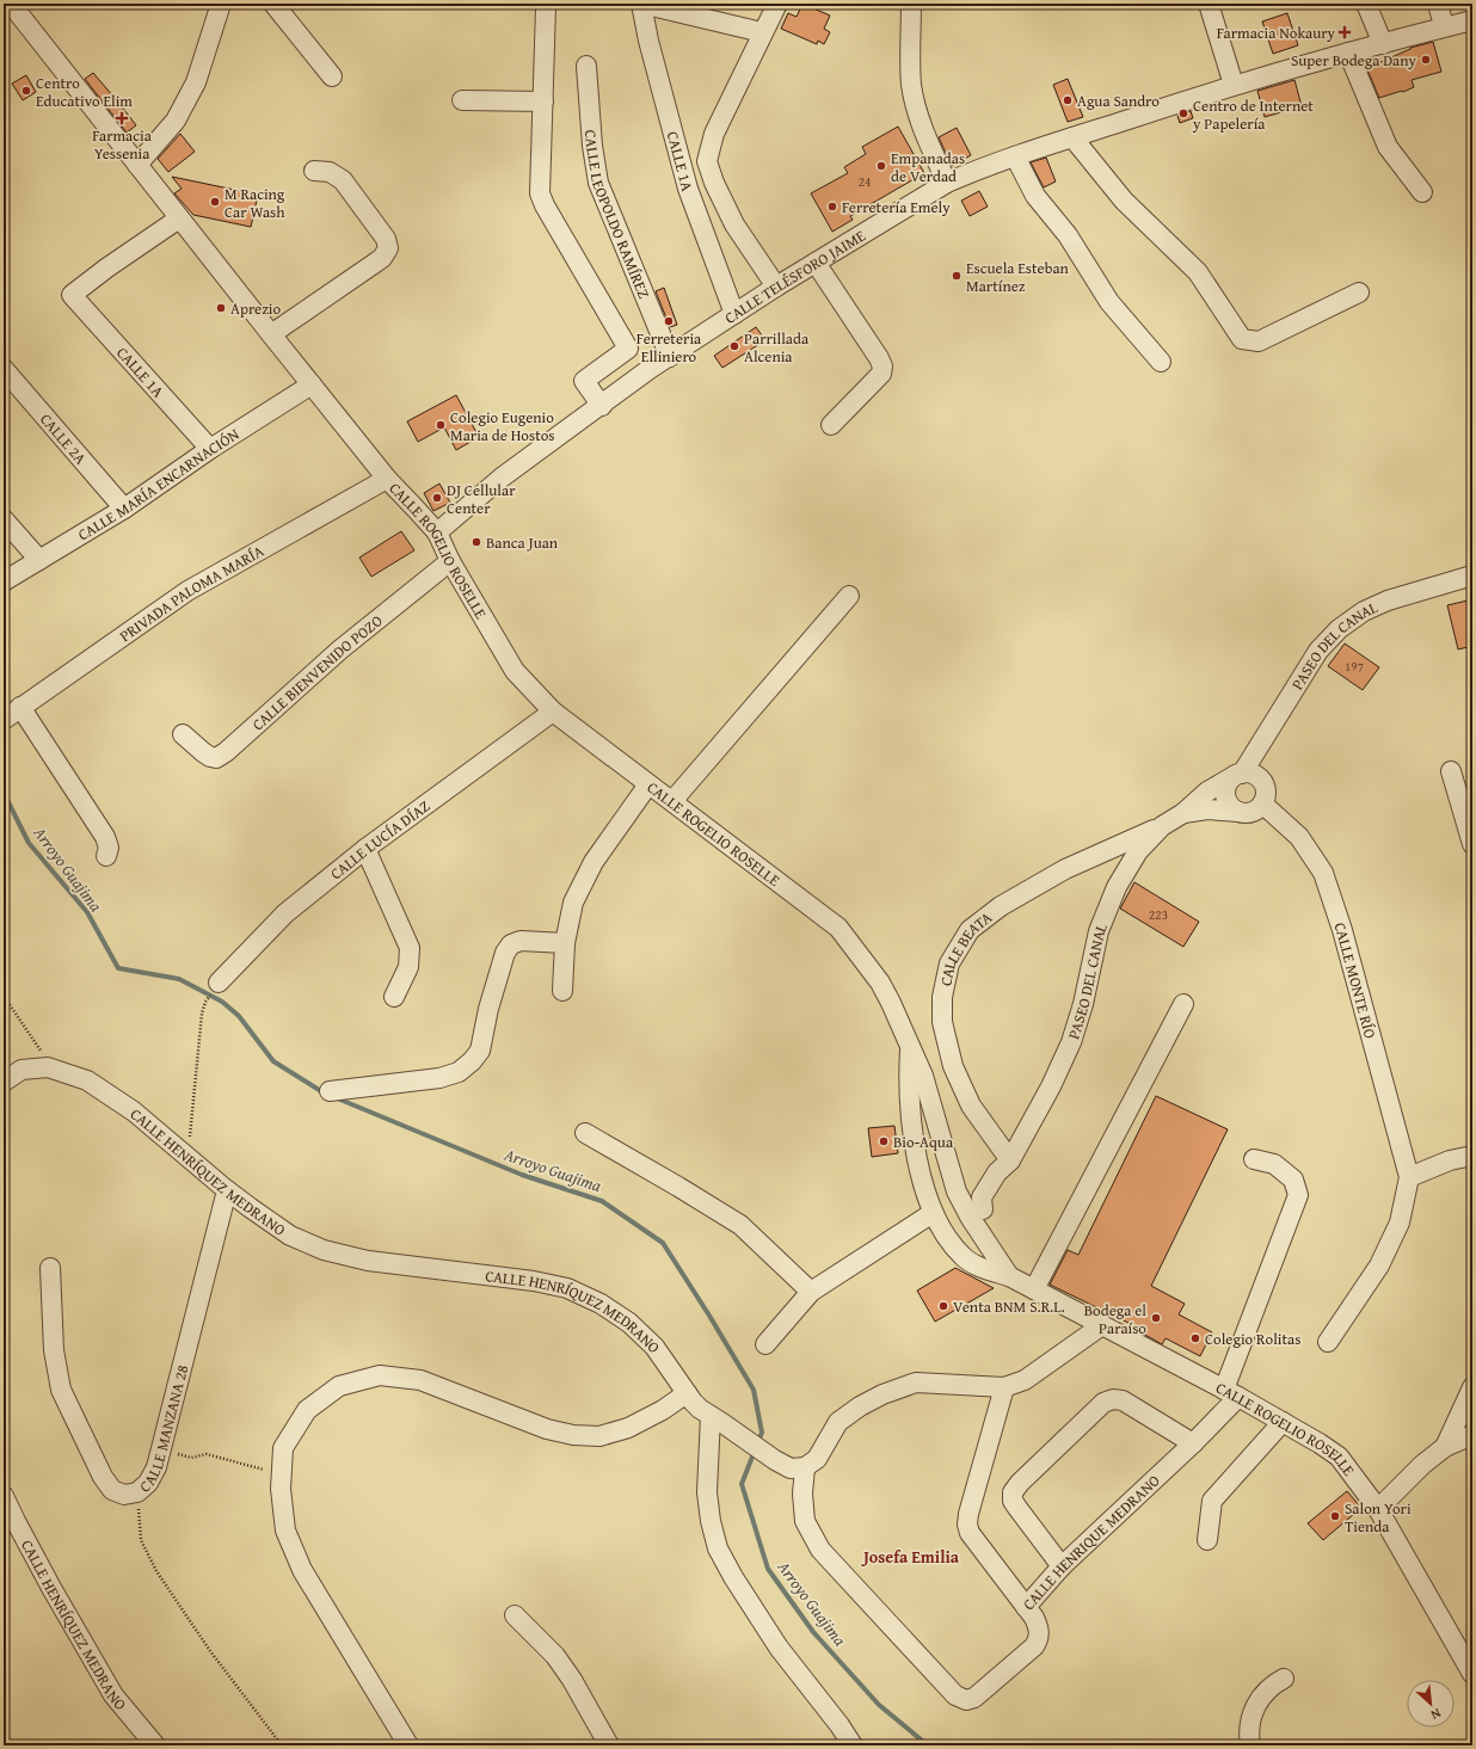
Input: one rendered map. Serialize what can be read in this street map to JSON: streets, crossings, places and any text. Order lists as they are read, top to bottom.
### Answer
{
  "streets": {
    "street": [
      "CALLE 1A",
      "CALLE LEOPOLDO RAMÍREZ",
      "CALLE TELÉSFORO JAIME",
      "CALLE 2A",
      "CALLE MARÍA ENCARNACIÓN",
      "CALLE ROGELIO ROSELLE",
      "PRIVADA PALOMA MARÍA",
      "PASEO DEL CANAL",
      "CALLE BIENVENIDO POZO",
      "CALLE LUCÍA DÍAZ",
      "CALLE BEATA",
      "CALLE MONTE RÍO",
      "CALLE HENRÍQUEZ MEDRANO",
      "CALLE MANZANA 28",
      "CALLE HENRIQUE MEDRANO"
    ]
  },
  "crossings": [
    ["CALLE 1A", "CALLE TELÉSFORO JAIME"],
    ["CALLE 1A", "CALLE MARÍA ENCARNACIÓN"],
    ["CALLE 1A", "CALLE ROGELIO ROSELLE"],
    ["CALLE LEOPOLDO RAMÍREZ", "CALLE TELÉSFORO JAIME"],
    ["CALLE TELÉSFORO JAIME", "CALLE ROGELIO ROSELLE"],
    ["CALLE 2A", "CALLE MARÍA ENCARNACIÓN"],
    ["CALLE MARÍA ENCARNACIÓN", "CALLE ROGELIO ROSELLE"],
    ["CALLE ROGELIO ROSELLE", "PRIVADA PALOMA MARÍA"],
    ["CALLE ROGELIO ROSELLE", "PASEO DEL CANAL"],
    ["CALLE ROGELIO ROSELLE", "CALLE BIENVENIDO POZO"],
    ["CALLE ROGELIO ROSELLE", "CALLE LUCÍA DÍAZ"],
    ["CALLE ROGELIO ROSELLE", "CALLE HENRIQUE MEDRANO"],
    ["PASEO DEL CANAL", "CALLE BEATA"],
    ["PASEO DEL CANAL", "CALLE MONTE RÍO"],
    ["CALLE HENRÍQUEZ MEDRANO", "CALLE MANZANA 28"],
    ["CALLE HENRÍQUEZ MEDRANO", "CALLE HENRIQUE MEDRANO"]
  ],
  "districts": ["Josefa Emilia"],
  "water": ["Arroyo Guajima"],
  "places": {
    "health": ["Farmacia Nokaury", "Farmacia Yessenia"],
    "other": [
      "Super Bodega Dany",
      "Centro Educativo Elim",
      "Agua Sandro",
      "Centro de Internet y Papelería",
      "Empanadas de Verdad",
      "M Racing Car Wash",
      "Ferretería Emely",
      "Escuela Esteban Martínez",
      "Aprezio",
      "Ferreteria Elliniero",
      "Parrillada Alcenia",
      "Colegio Eugenio Maria de Hostos",
      "DJ Cellular Center",
      "Banca Juan",
      "Bio-Aqua",
      "Venta BNM S.R.L.",
      "Bodega el Paraíso",
      "Colegio Rolitas",
      "Salon Yori Tienda"
    ]
  },
  "house_numbers": ["24", "197", "223"],
  "north": "bottom right"
}
